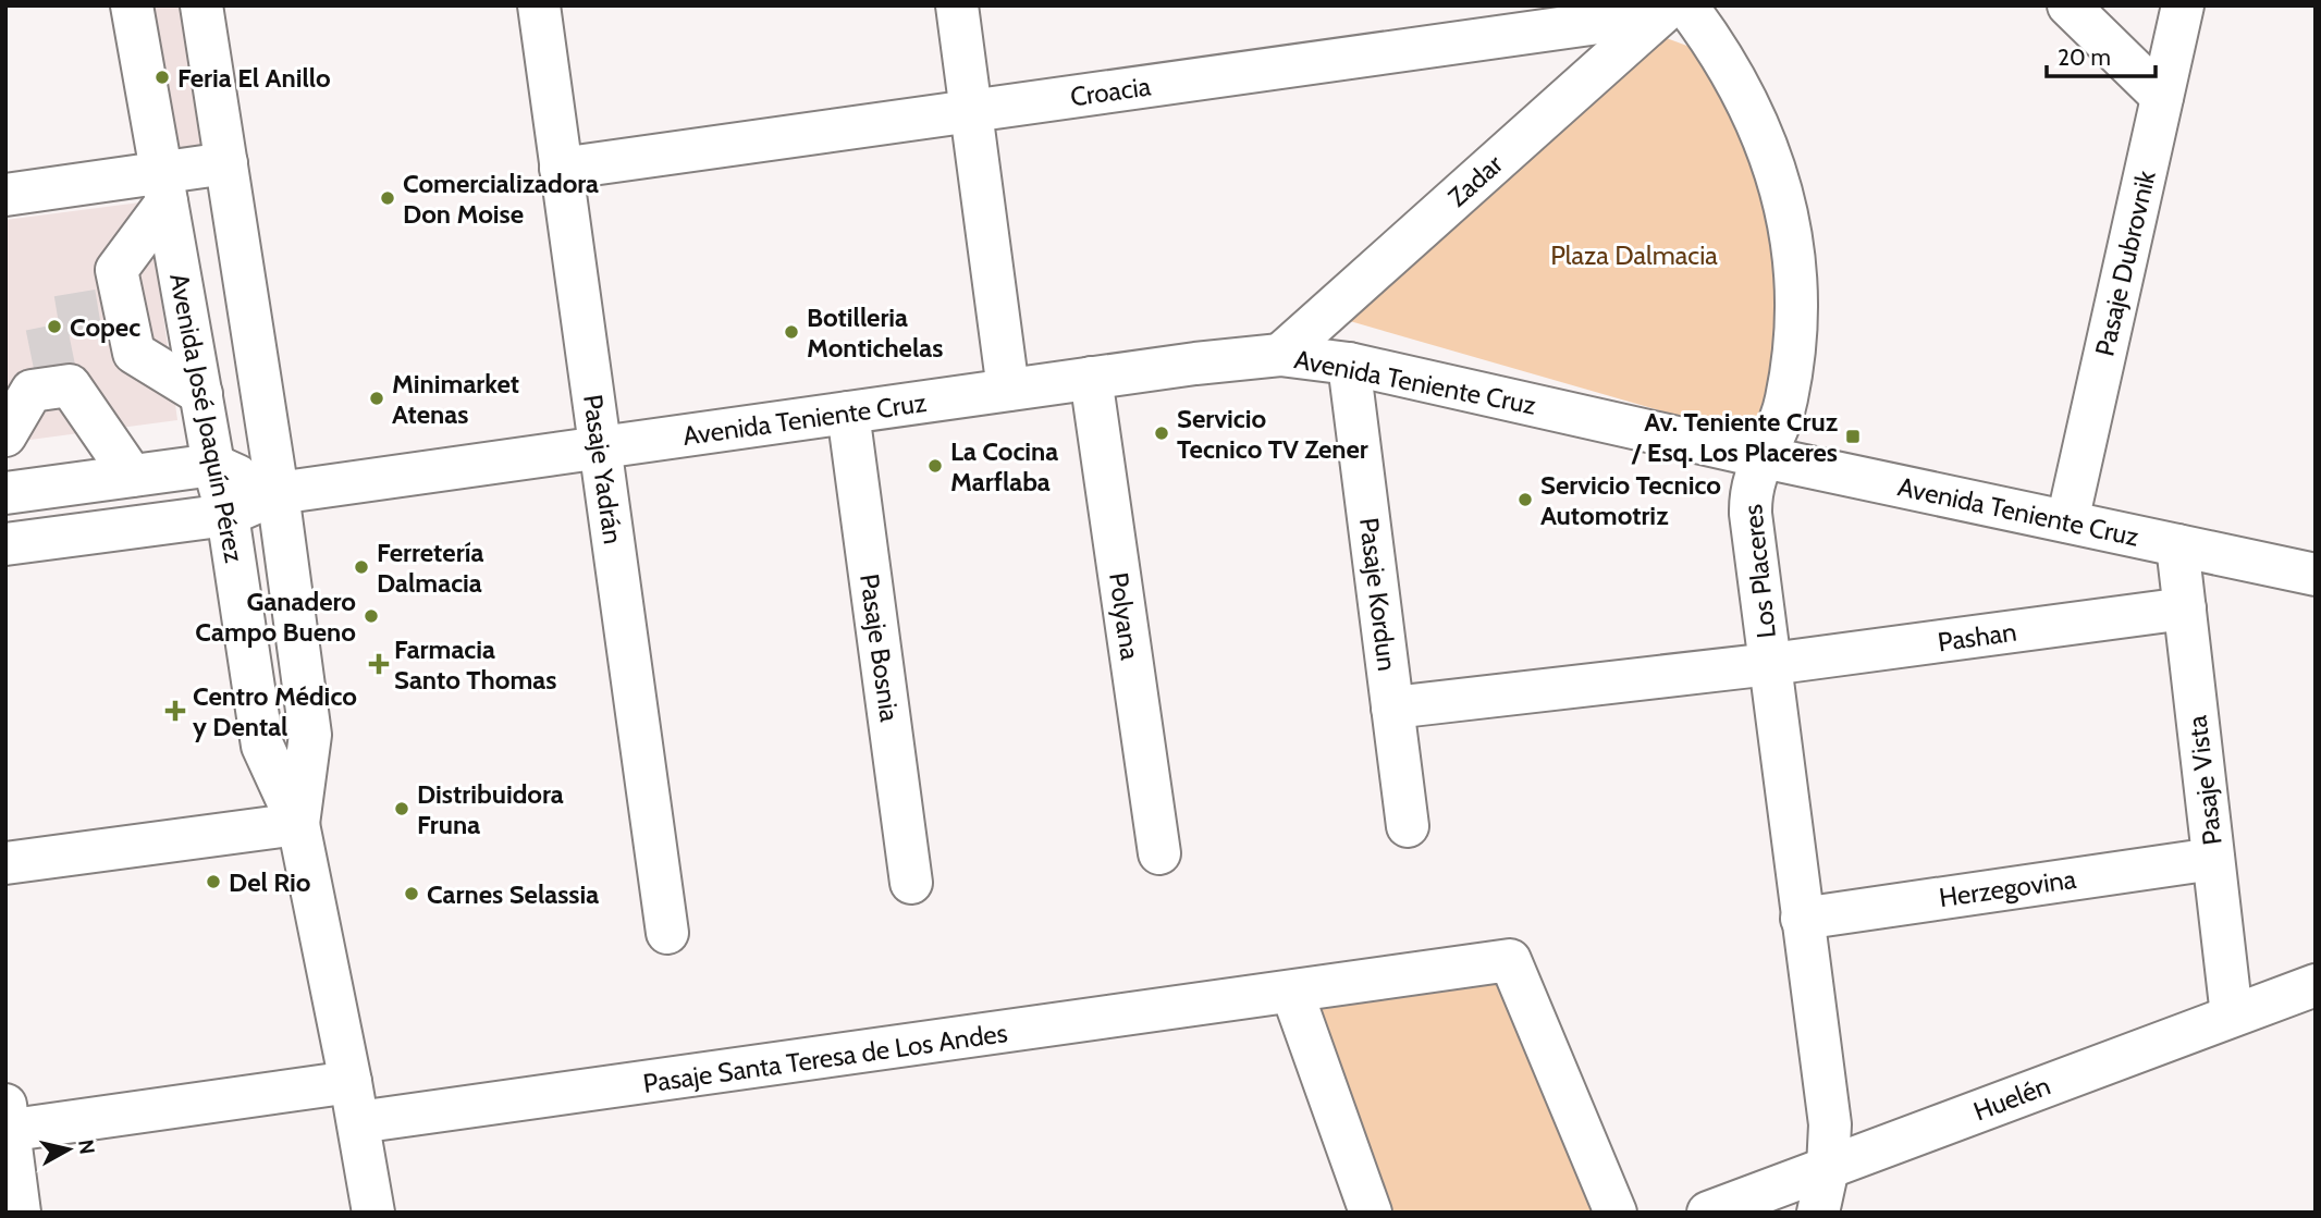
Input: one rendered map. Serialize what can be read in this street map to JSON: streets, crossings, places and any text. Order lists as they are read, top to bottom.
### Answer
{
  "streets": {
    "street": [
      "Croacia",
      "Zadar",
      "Pasaje Dubrovnik",
      "Avenida Teniente Cruz",
      "Avenida José Joaquín Pérez",
      "Pasaje Yadrán",
      "Los Placeres",
      "Pasaje Kordun",
      "Polyana",
      "Pashan",
      "Pasaje Bosnia",
      "Pasaje Vista",
      "Herzegovina",
      "Pasaje Santa Teresa de Los Andes",
      "Huelén"
    ]
  },
  "crossings": [
    ["Croacia", "Zadar"],
    ["Croacia", "Pasaje Yadrán"],
    ["Croacia", "Los Placeres"],
    ["Zadar", "Avenida Teniente Cruz"],
    ["Zadar", "Los Placeres"],
    ["Pasaje Dubrovnik", "Avenida Teniente Cruz"],
    ["Avenida Teniente Cruz", "Avenida José Joaquín Pérez"],
    ["Avenida Teniente Cruz", "Pasaje Yadrán"],
    ["Avenida Teniente Cruz", "Los Placeres"],
    ["Avenida Teniente Cruz", "Pasaje Kordun"],
    ["Avenida Teniente Cruz", "Polyana"],
    ["Avenida Teniente Cruz", "Pasaje Bosnia"],
    ["Avenida Teniente Cruz", "Pasaje Vista"],
    ["Avenida José Joaquín Pérez", "Pasaje Santa Teresa de Los Andes"],
    ["Los Placeres", "Pashan"],
    ["Los Placeres", "Herzegovina"],
    ["Los Placeres", "Huelén"],
    ["Pasaje Kordun", "Pashan"],
    ["Pashan", "Pasaje Vista"],
    ["Pasaje Vista", "Herzegovina"],
    ["Pasaje Vista", "Huelén"]
  ],
  "parks": ["Plaza Dalmacia"],
  "places": {
    "other": [
      "Feria El Anillo",
      "Comercializadora Don Moise",
      "Copec",
      "Botilleria Montichelas",
      "Minimarket Atenas",
      "Servicio Tecnico TV Zener",
      "La Cocina Marflaba",
      "Servicio Tecnico Automotriz",
      "Ferretería Dalmacia",
      "Ganadero Campo Bueno",
      "Distribuidora Fruna",
      "Del Rio",
      "Carnes Selassia"
    ],
    "transit": ["Av. Teniente Cruz / Esq. Los Placeres"],
    "health": ["Farmacia Santo Thomas", "Centro Médico y Dental"]
  },
  "scale_bar": "20 m",
  "north": "right"
}
